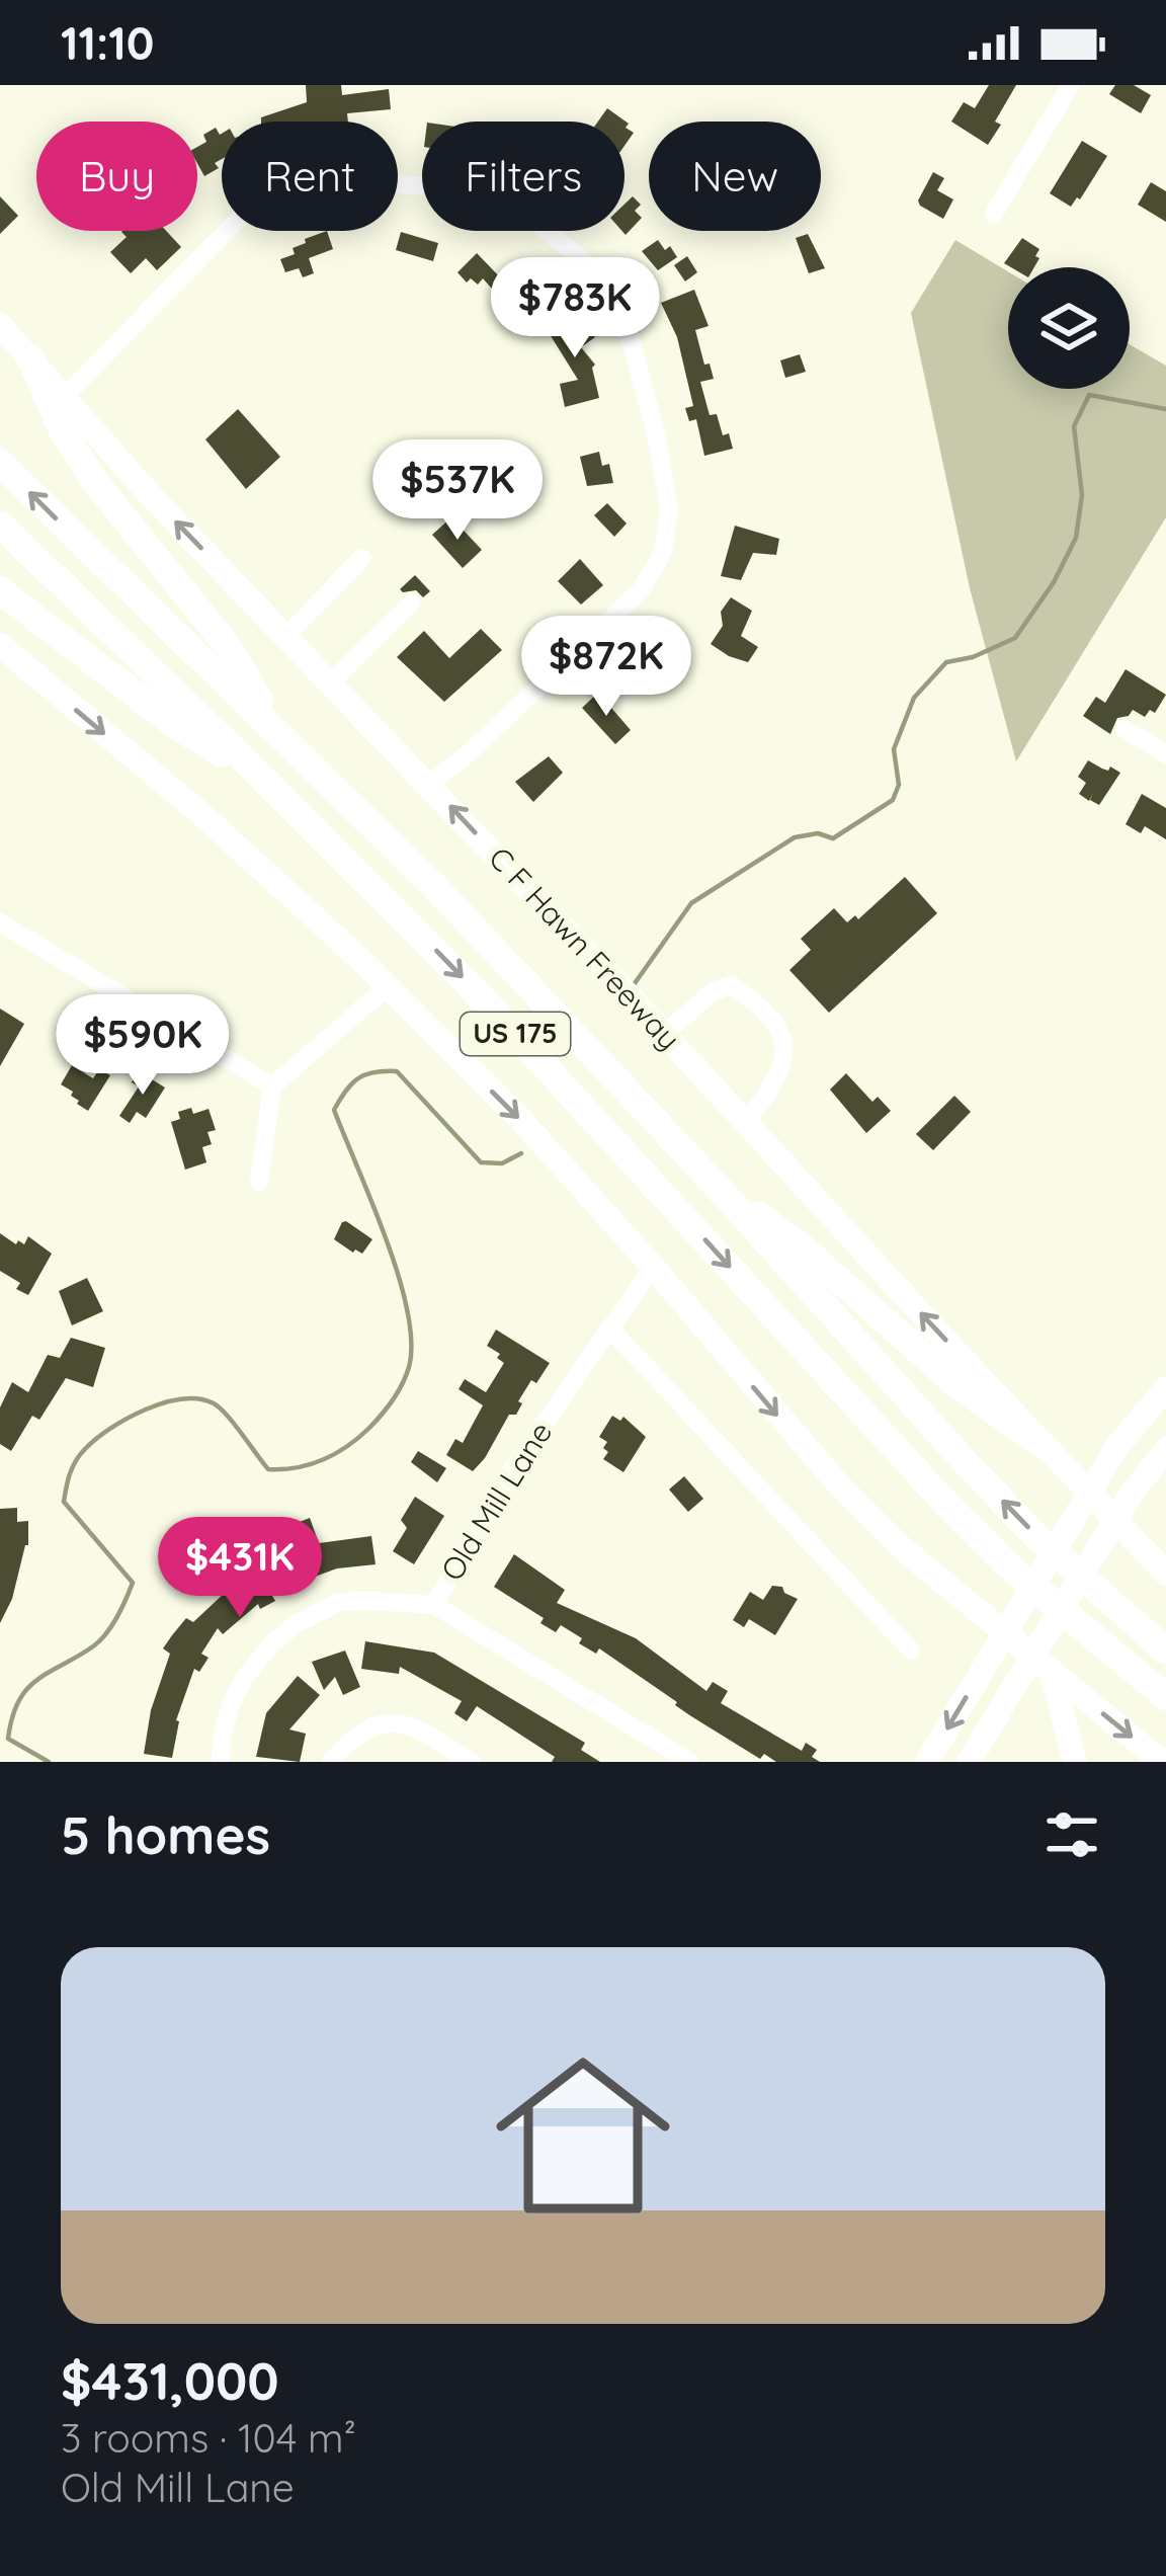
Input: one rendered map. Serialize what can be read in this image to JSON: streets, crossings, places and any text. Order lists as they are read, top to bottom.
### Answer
{
  "streets": {
    "highway": ["US 175"],
    "main road": ["C F Hawn Freeway"],
    "street": ["Old Mill Lane"]
  },
  "page": {
    "status": "11:10",
    "chip": [
      "Buy",
      "Rent",
      "Filters",
      "New"
    ],
    "price": [
      "$783K",
      "$537K",
      "$872K",
      "$590K",
      "$431K"
    ],
    "heading": "5 homes",
    "list": [
      {
        "name": "$431,000",
        "note": "3 rooms · 104 m² · Old Mill Lane"
      }
    ]
  }
}
